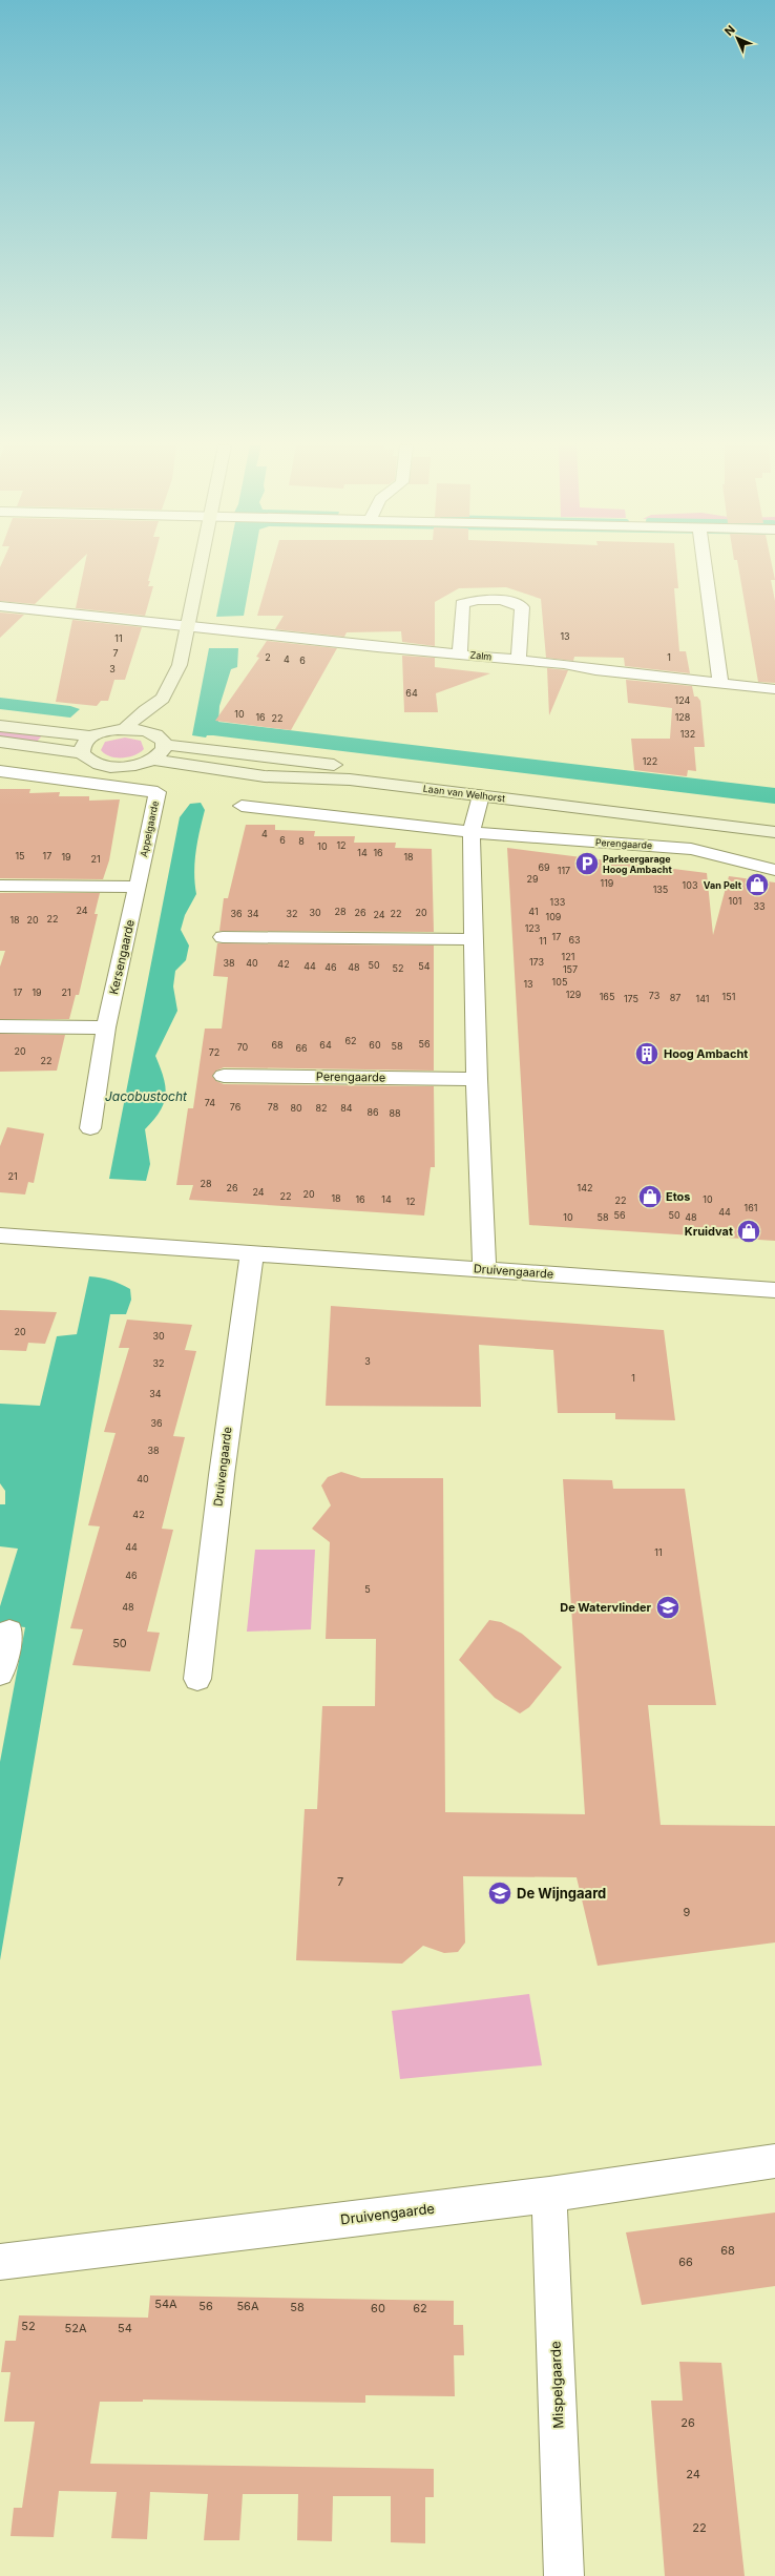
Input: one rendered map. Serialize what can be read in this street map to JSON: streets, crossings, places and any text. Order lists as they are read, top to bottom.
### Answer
{
  "streets": {
    "main road": ["Laan van Welhorst"],
    "street": [
      "Zalm",
      "Appelgaarde",
      "Perengaarde",
      "Kersengaarde",
      "Druivengaarde",
      "Mispelgaarde"
    ]
  },
  "crossings": [
    ["Appelgaarde", "Kersengaarde"],
    ["Druivengaarde", "Mispelgaarde"]
  ],
  "water": ["Jacobustocht"],
  "places": {
    "parking": ["Parkeergarage Hoog Ambacht"],
    "shop": ["Van Pelt", "Etos", "Kruidvat"],
    "building": ["Hoog Ambacht"],
    "school or university": ["De Watervlinder", "De Wijngaard"]
  },
  "house_numbers": [
    "13",
    "11",
    "7",
    "2",
    "1",
    "4",
    "6",
    "3",
    "64",
    "124",
    "10",
    "16",
    "128",
    "22",
    "132",
    "122",
    "4",
    "6",
    "8",
    "12",
    "10",
    "14",
    "16",
    "15",
    "17",
    "19",
    "18",
    "21",
    "69",
    "117",
    "29",
    "119",
    "103",
    "135",
    "101",
    "133",
    "33",
    "24",
    "28",
    "41",
    "30",
    "26",
    "20",
    "36",
    "34",
    "32",
    "22",
    "24",
    "109",
    "22",
    "18",
    "20",
    "123",
    "17",
    "63",
    "11",
    "121",
    "173",
    "38",
    "40",
    "42",
    "50",
    "44",
    "54",
    "46",
    "48",
    "52",
    "157",
    "105",
    "13",
    "17",
    "19",
    "21",
    "129",
    "73",
    "165",
    "151",
    "87",
    "175",
    "141",
    "62",
    "56",
    "68",
    "64",
    "60",
    "58",
    "70",
    "66",
    "20",
    "72",
    "22",
    "74",
    "76",
    "78",
    "80",
    "82",
    "84",
    "86",
    "88",
    "21",
    "28",
    "26",
    "142",
    "24",
    "20",
    "22",
    "18",
    "16",
    "14",
    "10",
    "22",
    "12",
    "161",
    "44",
    "56",
    "50",
    "10",
    "58",
    "48",
    "20",
    "30",
    "3",
    "32",
    "1",
    "34",
    "36",
    "38",
    "40",
    "42",
    "44",
    "11",
    "46",
    "5",
    "48",
    "50",
    "7",
    "9",
    "68",
    "66",
    "54A",
    "56",
    "56A",
    "58",
    "60",
    "62",
    "52",
    "52A",
    "54",
    "26",
    "24",
    "22"
  ],
  "north": "top left"
}
